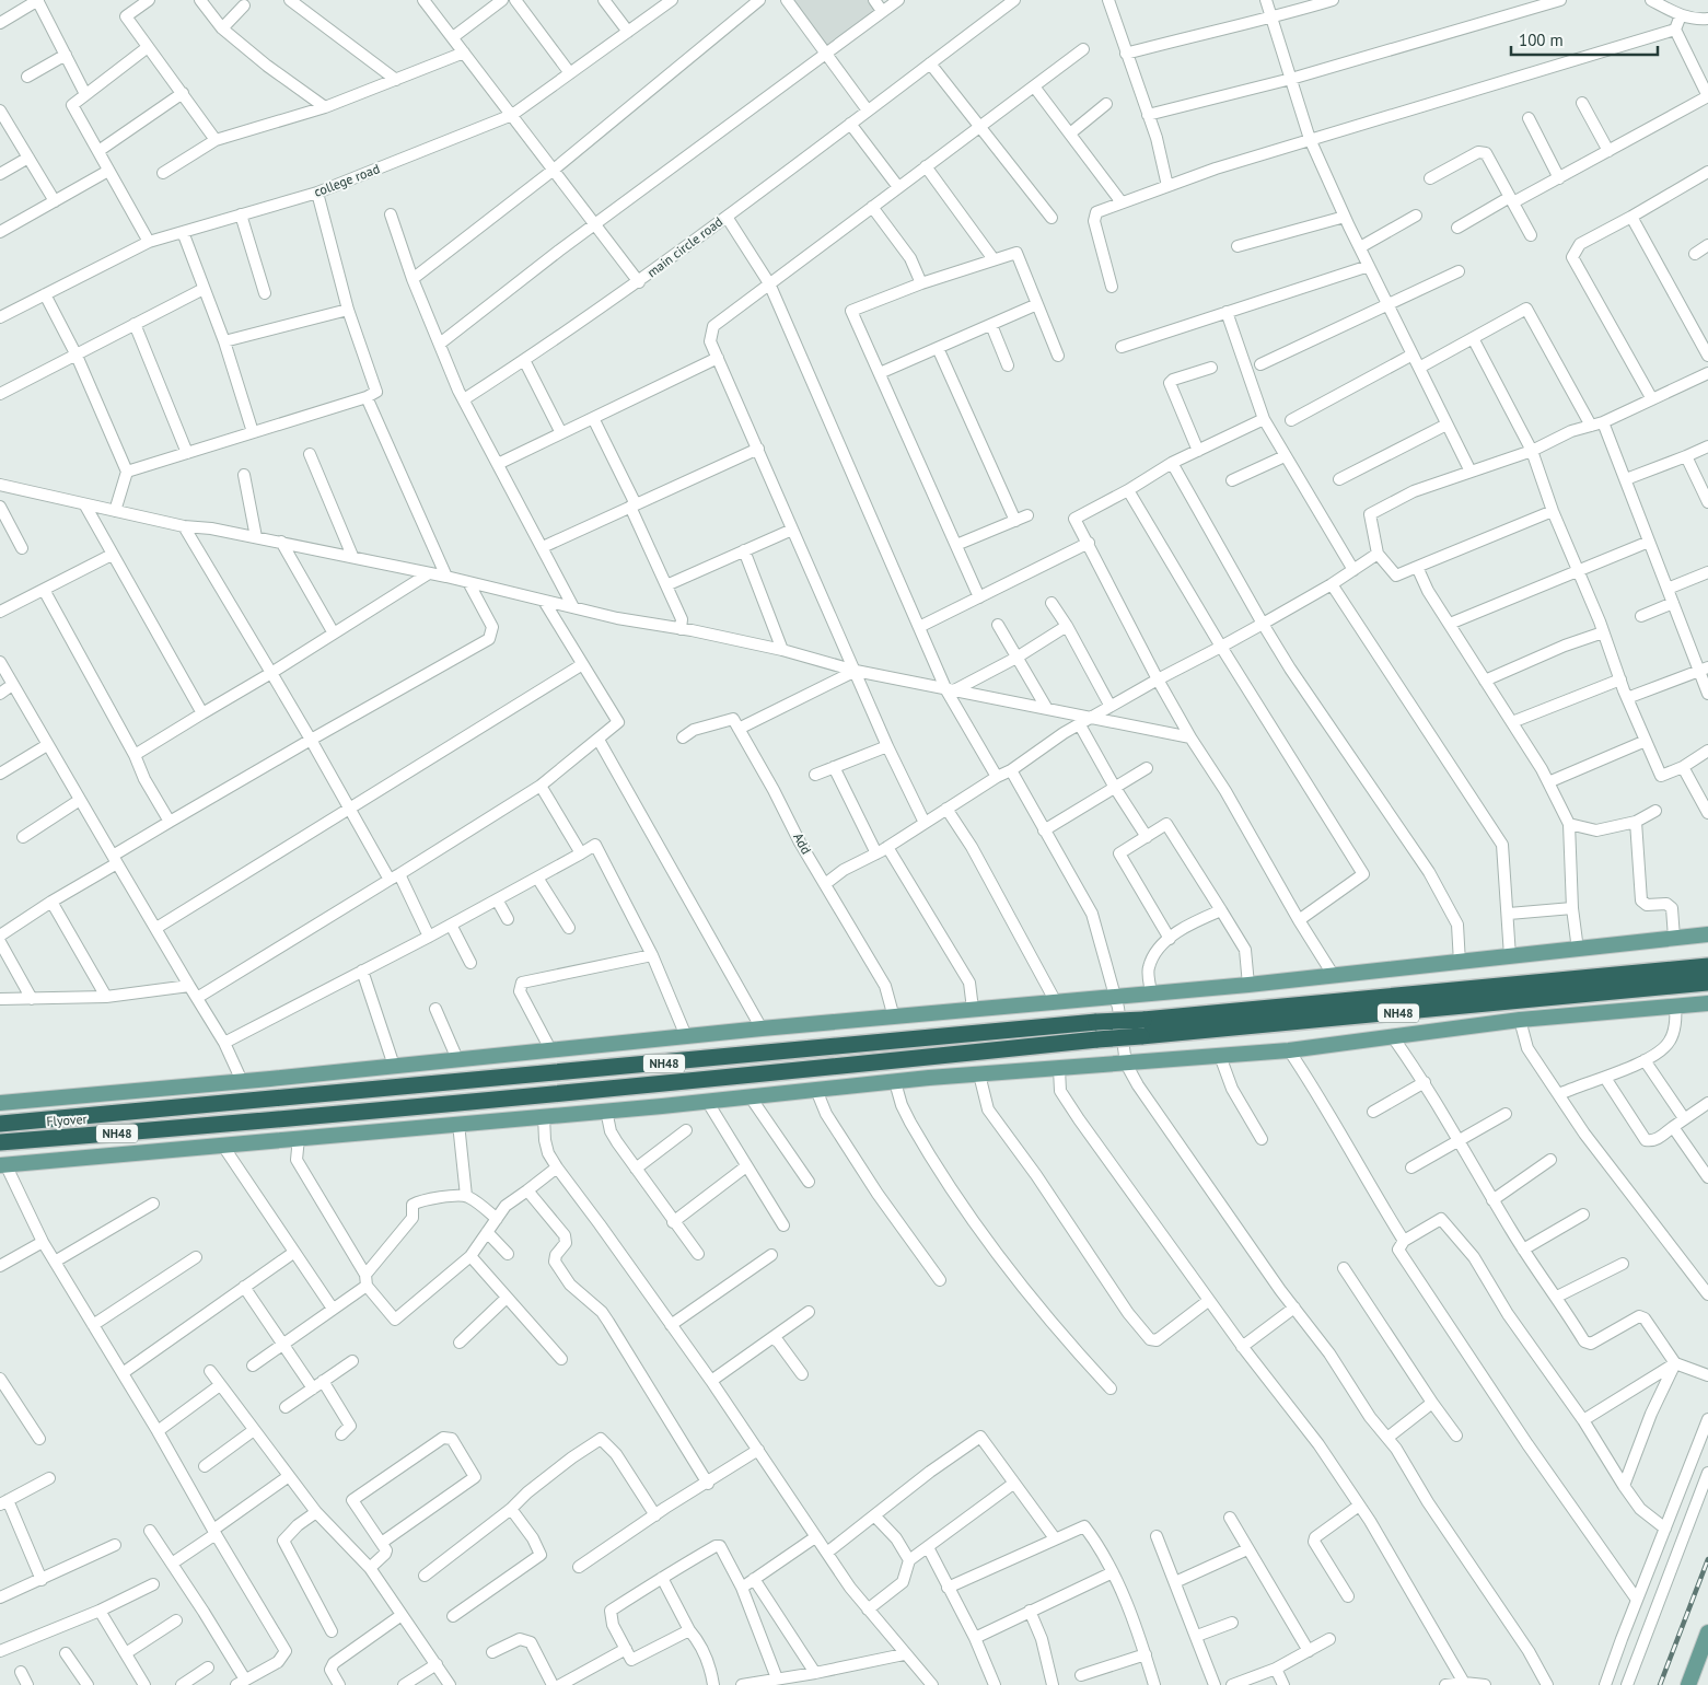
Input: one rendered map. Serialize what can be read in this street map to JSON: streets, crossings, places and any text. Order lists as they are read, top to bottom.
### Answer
{
  "streets": {
    "highway": ["NH48", "Flyover"],
    "street": ["college road", "main circle road", "Add"]
  },
  "crossings": [
    ["college road", "main circle road"],
    ["NH48", "Flyover"]
  ],
  "scale_bar": "100 m"
}
